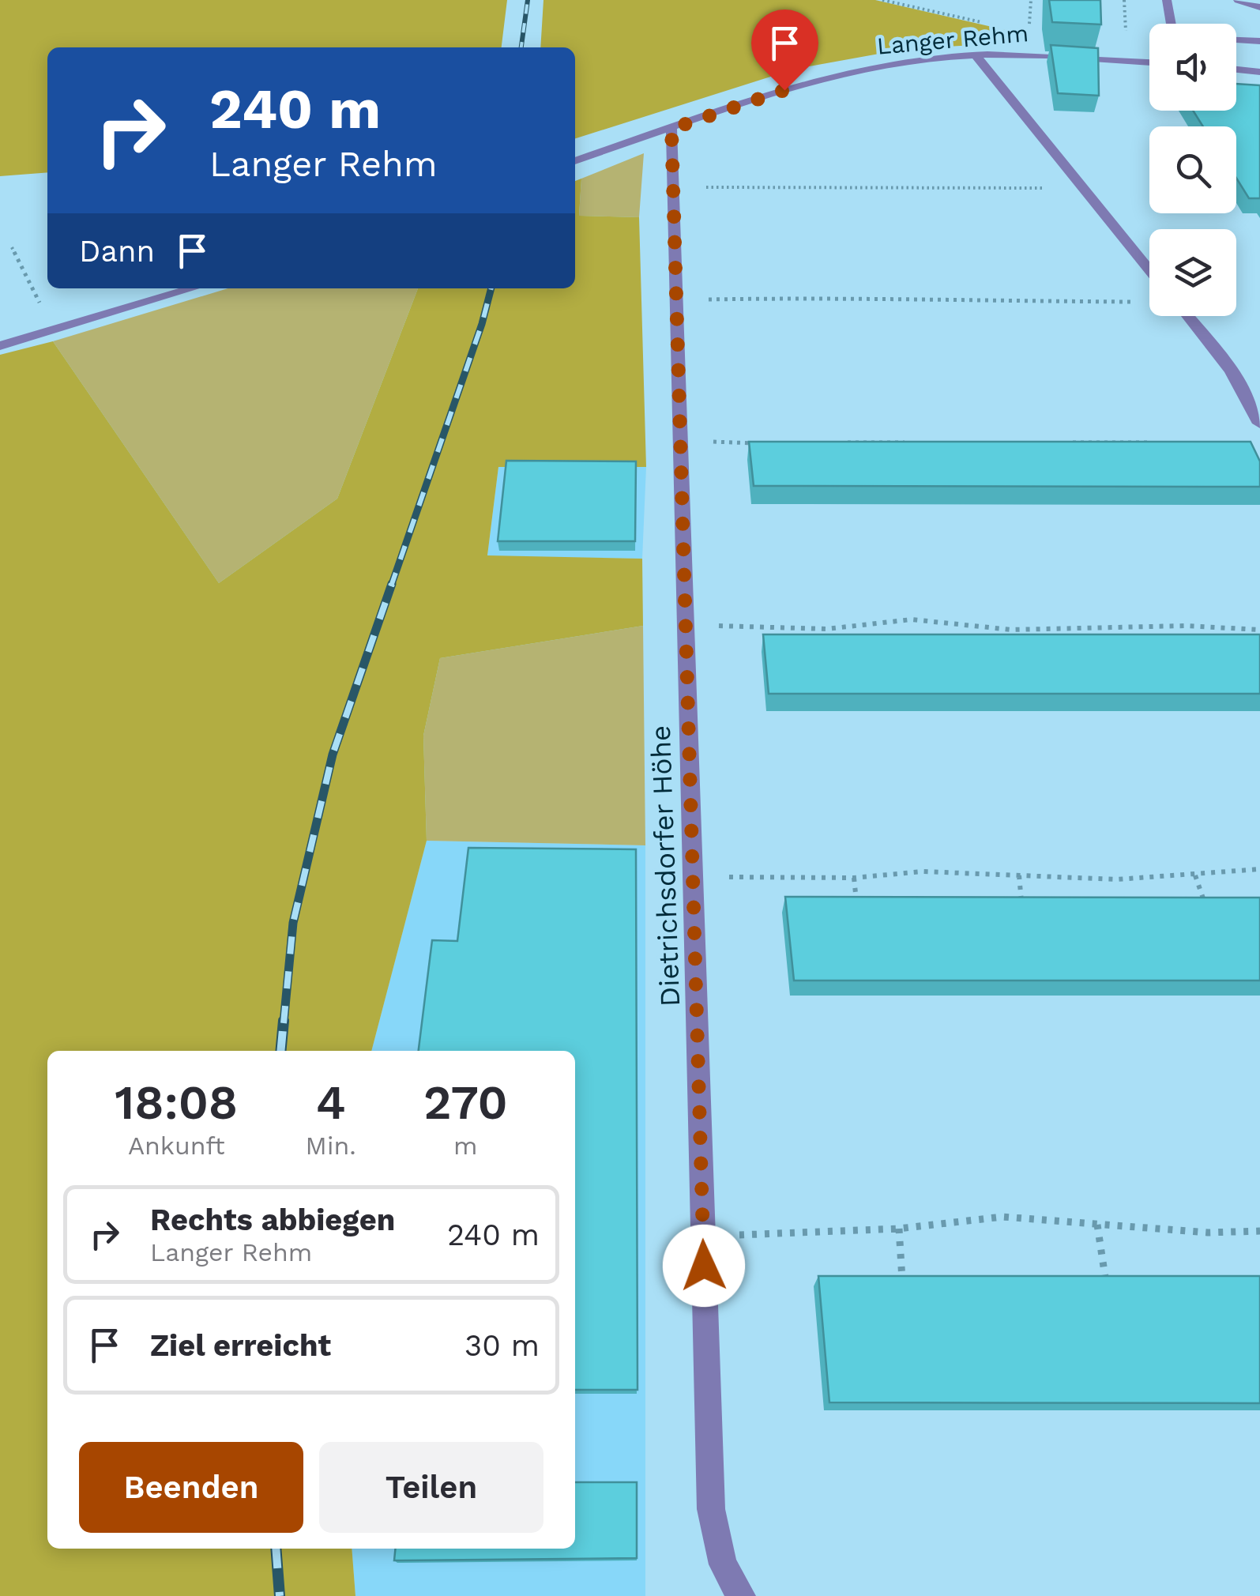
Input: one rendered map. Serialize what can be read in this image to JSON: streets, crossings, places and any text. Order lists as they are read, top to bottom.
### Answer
{
  "streets": {
    "street": ["Langer Rehm", "Dietrichsdorfer Höhe"]
  },
  "crossings": [
    ["Langer Rehm", "Dietrichsdorfer Höhe"]
  ],
  "page": {
    "turn": ["240 m", "Langer Rehm"],
    "then": "Dann",
    "eta": [
      "18:08",
      "Ankunft",
      "4",
      "Min.",
      "270",
      "m"
    ],
    "list": [
      {
        "name": "Rechts abbiegen",
        "note": "Langer Rehm",
        "value": "240 m"
      },
      {
        "name": "Ziel erreicht",
        "value": "30 m"
      }
    ],
    "buttons": ["Beenden", "Teilen"]
  }
}
